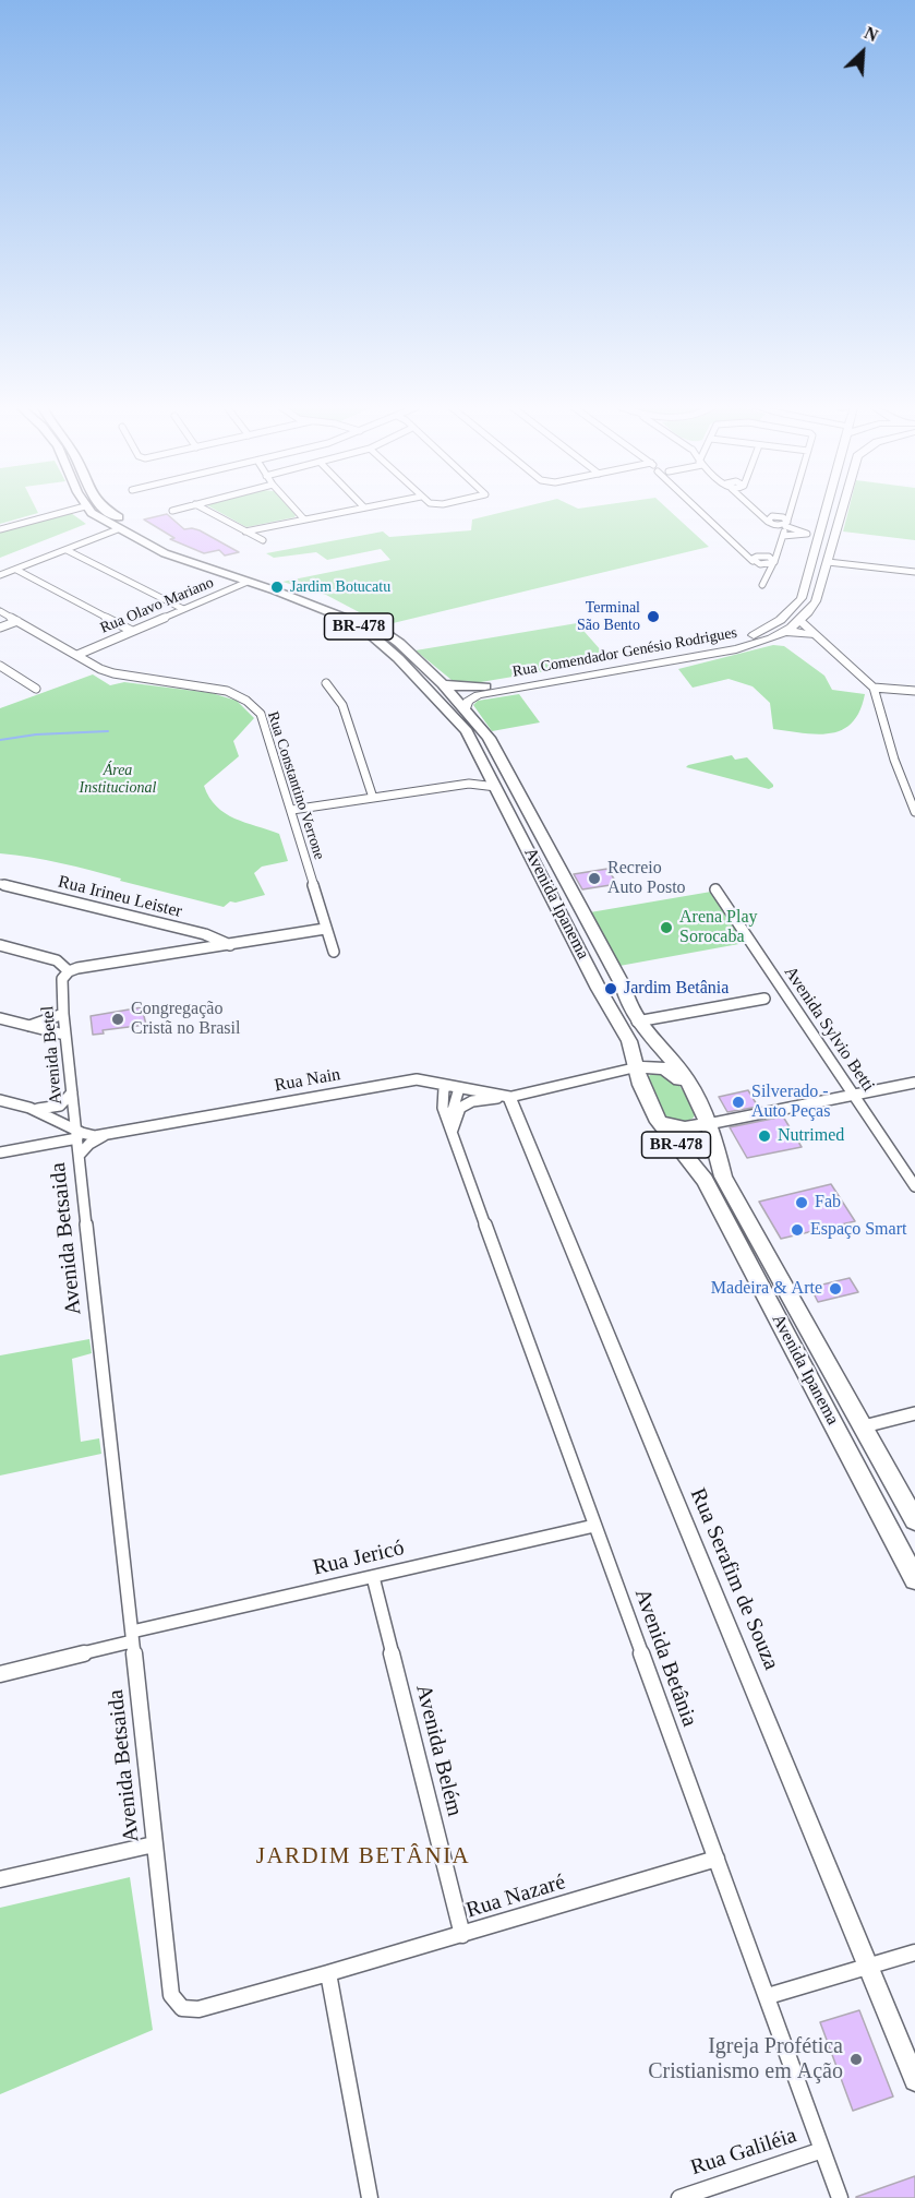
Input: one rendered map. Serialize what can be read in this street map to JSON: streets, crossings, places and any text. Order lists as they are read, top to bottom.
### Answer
{
  "streets": {
    "main road": ["BR-478", "Rua Comendador Genésio Rodrigues", "Avenida Ipanema"],
    "street": [
      "Rua Olavo Mariano",
      "Rua Constantino Verrone",
      "Rua Irineu Leister",
      "Avenida Sylvio Betti",
      "Avenida Betel",
      "Rua Nain",
      "Avenida Betsaida",
      "Rua Jericó",
      "Rua Serafim de Souza",
      "Avenida Betânia",
      "Avenida Belém",
      "Rua Nazaré",
      "Rua Galiléia"
    ]
  },
  "crossings": [
    ["Rua Olavo Mariano", "Rua Constantino Verrone"],
    ["Rua Olavo Mariano", "Avenida Ipanema"],
    ["Rua Comendador Genésio Rodrigues", "Avenida Ipanema"],
    ["Avenida Ipanema", "Rua Nain"],
    ["Avenida Betel", "Rua Nain"],
    ["Avenida Betel", "Avenida Betsaida"],
    ["Rua Nain", "Avenida Betsaida"],
    ["Rua Nain", "Rua Serafim de Souza"],
    ["Rua Nain", "Avenida Betânia"],
    ["Avenida Betsaida", "Rua Jericó"],
    ["Avenida Betsaida", "Rua Nazaré"],
    ["Rua Jericó", "Avenida Betânia"],
    ["Rua Jericó", "Avenida Belém"],
    ["Avenida Betânia", "Rua Nazaré"],
    ["Avenida Betânia", "Rua Galiléia"],
    ["Avenida Belém", "Rua Nazaré"]
  ],
  "districts": ["JARDIM BETÂNIA"],
  "parks": ["Área Institucional"],
  "places": [
    "Jardim Botucatu",
    "Terminal São Bento",
    "Recreio Auto Posto",
    "Arena Play Sorocaba",
    "Jardim Betânia",
    "Congregação Cristã no Brasil",
    "Silverado - Auto Peças",
    "Nutrimed",
    "Fab",
    "Espaço Smart",
    "Madeira & Arte",
    "Igreja Profética Cristianismo em Ação"
  ],
  "north": "top right"
}
